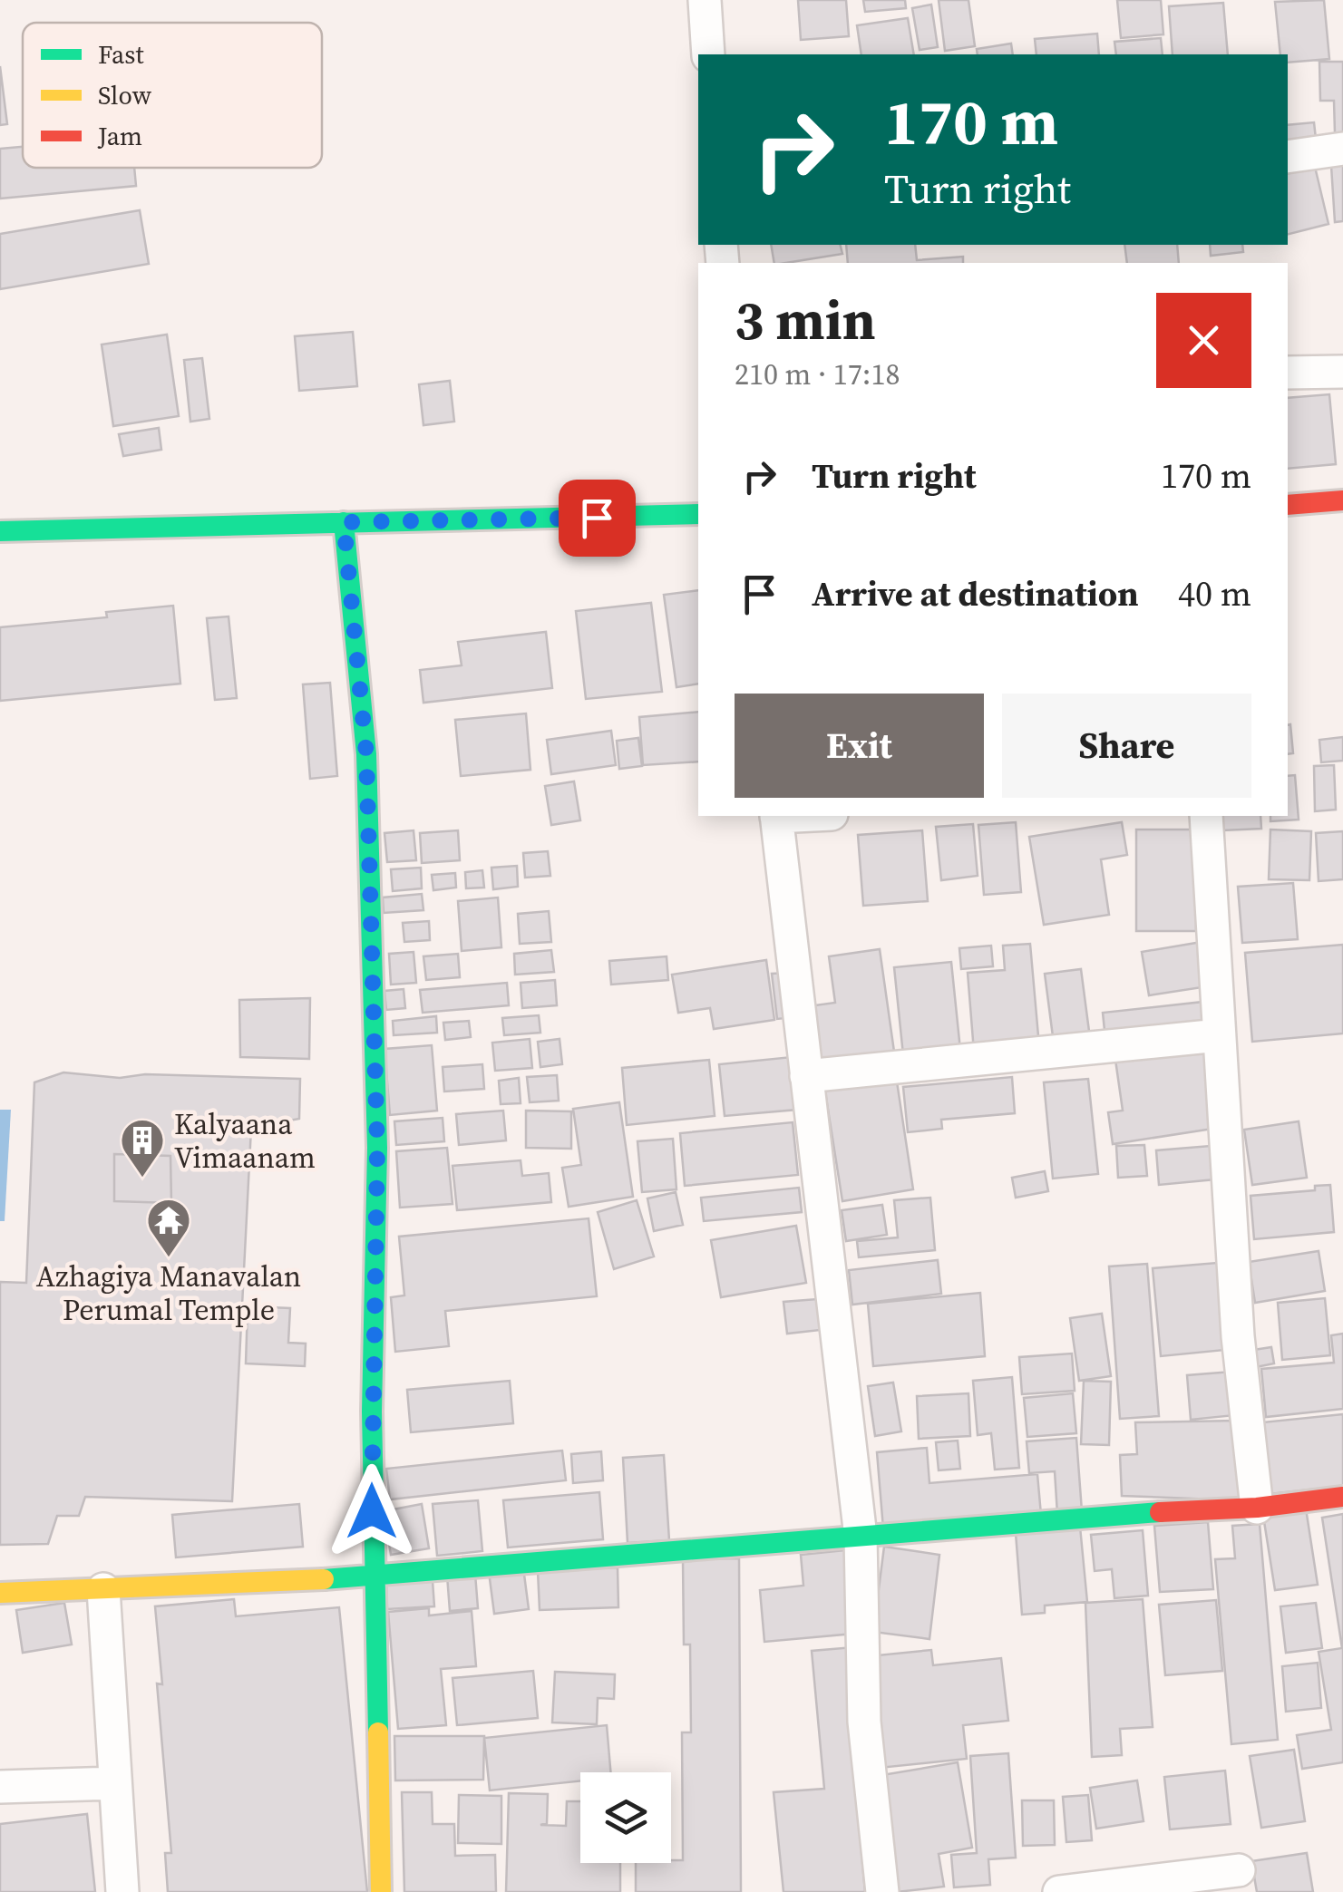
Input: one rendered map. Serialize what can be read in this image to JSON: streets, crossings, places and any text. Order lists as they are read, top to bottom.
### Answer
{
  "places": {
    "building": ["Kalyaana Vimaanam"],
    "temple": ["Azhagiya Manavalan Perumal Temple"]
  },
  "legend": ["Fast", "Slow", "Jam"],
  "page": {
    "turn": ["170 m", "Turn right"],
    "heading": ["3 min", "210 m · 17:18"],
    "list": [
      {
        "name": "Turn right",
        "value": "170 m"
      },
      {
        "name": "Arrive at destination",
        "value": "40 m"
      }
    ],
    "buttons": ["Exit", "Share"]
  }
}
